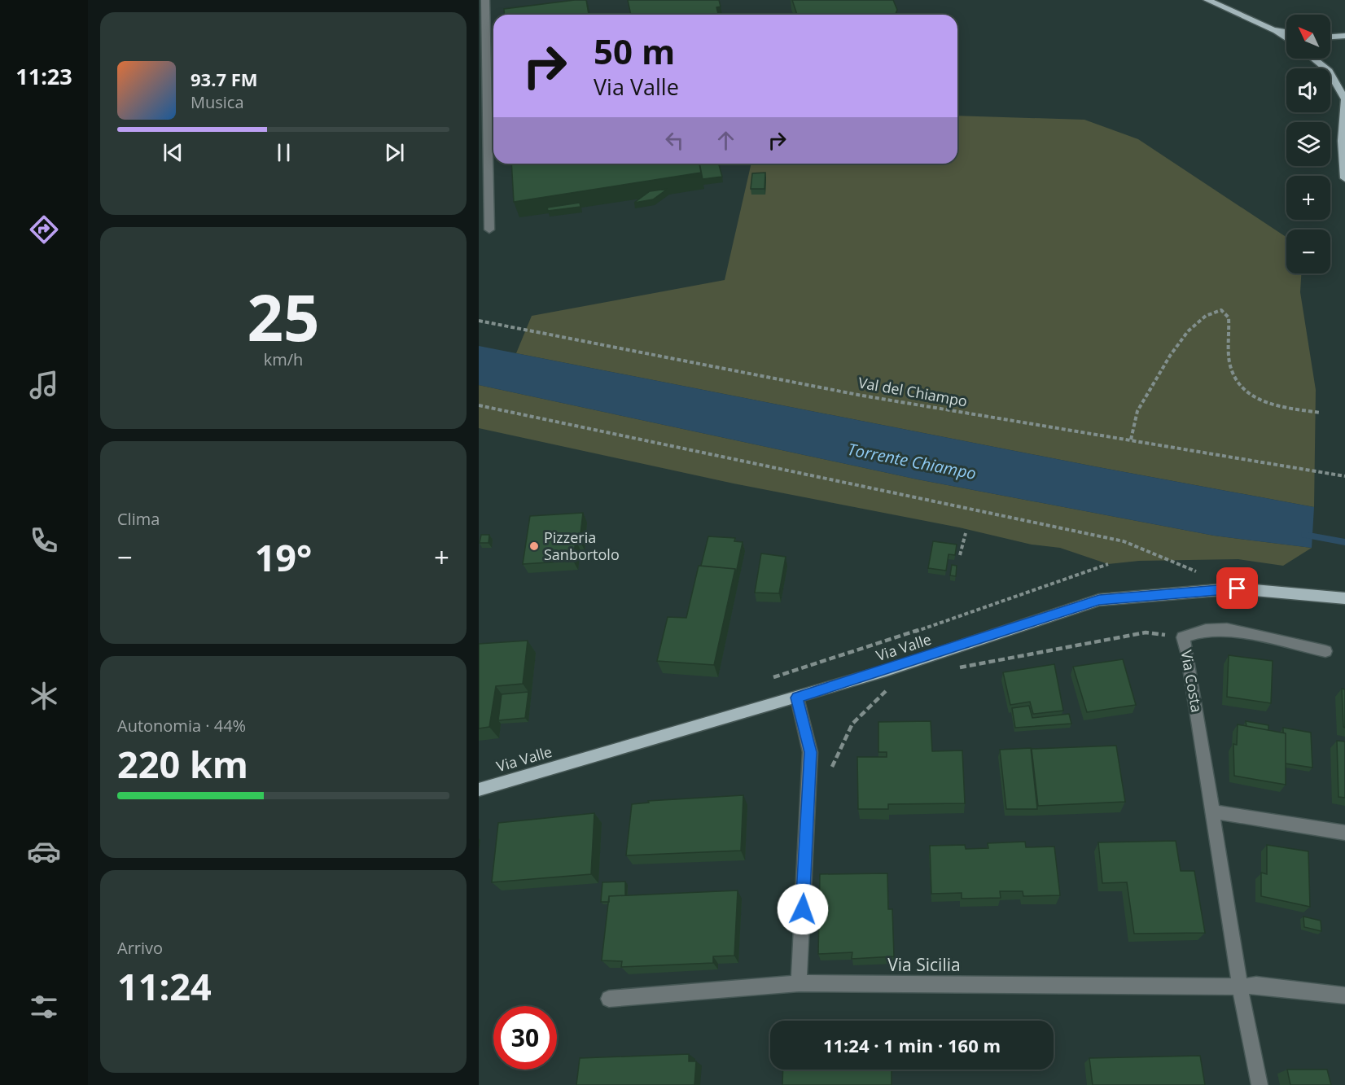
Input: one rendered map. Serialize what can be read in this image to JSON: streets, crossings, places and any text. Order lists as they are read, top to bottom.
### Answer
{
  "streets": {
    "main road": ["Via Valle"],
    "street": ["Via Costa", "Via Sicilia"],
    "path": ["Val del Chiampo"]
  },
  "crossings": [
    ["Via Costa", "Via Sicilia"]
  ],
  "water": ["Torrente Chiampo"],
  "places": ["Pizzeria Sanbortolo"],
  "north": "top left",
  "page": {
    "tabs": "11:23",
    "map_buttons": ["+", "−"],
    "turn": ["50 m", "Via Valle"],
    "song": ["93.7 FM", "Musica"],
    "tile": [
      ["25", "km/h"],
      "Clima",
      ["Autonomia · 44%", "220 km"],
      ["Arrivo", "11:24"]
    ],
    "heat": ["−", "19°", "+"],
    "limit": "30",
    "trip": "11:24 · 1 min · 160 m"
  }
}
